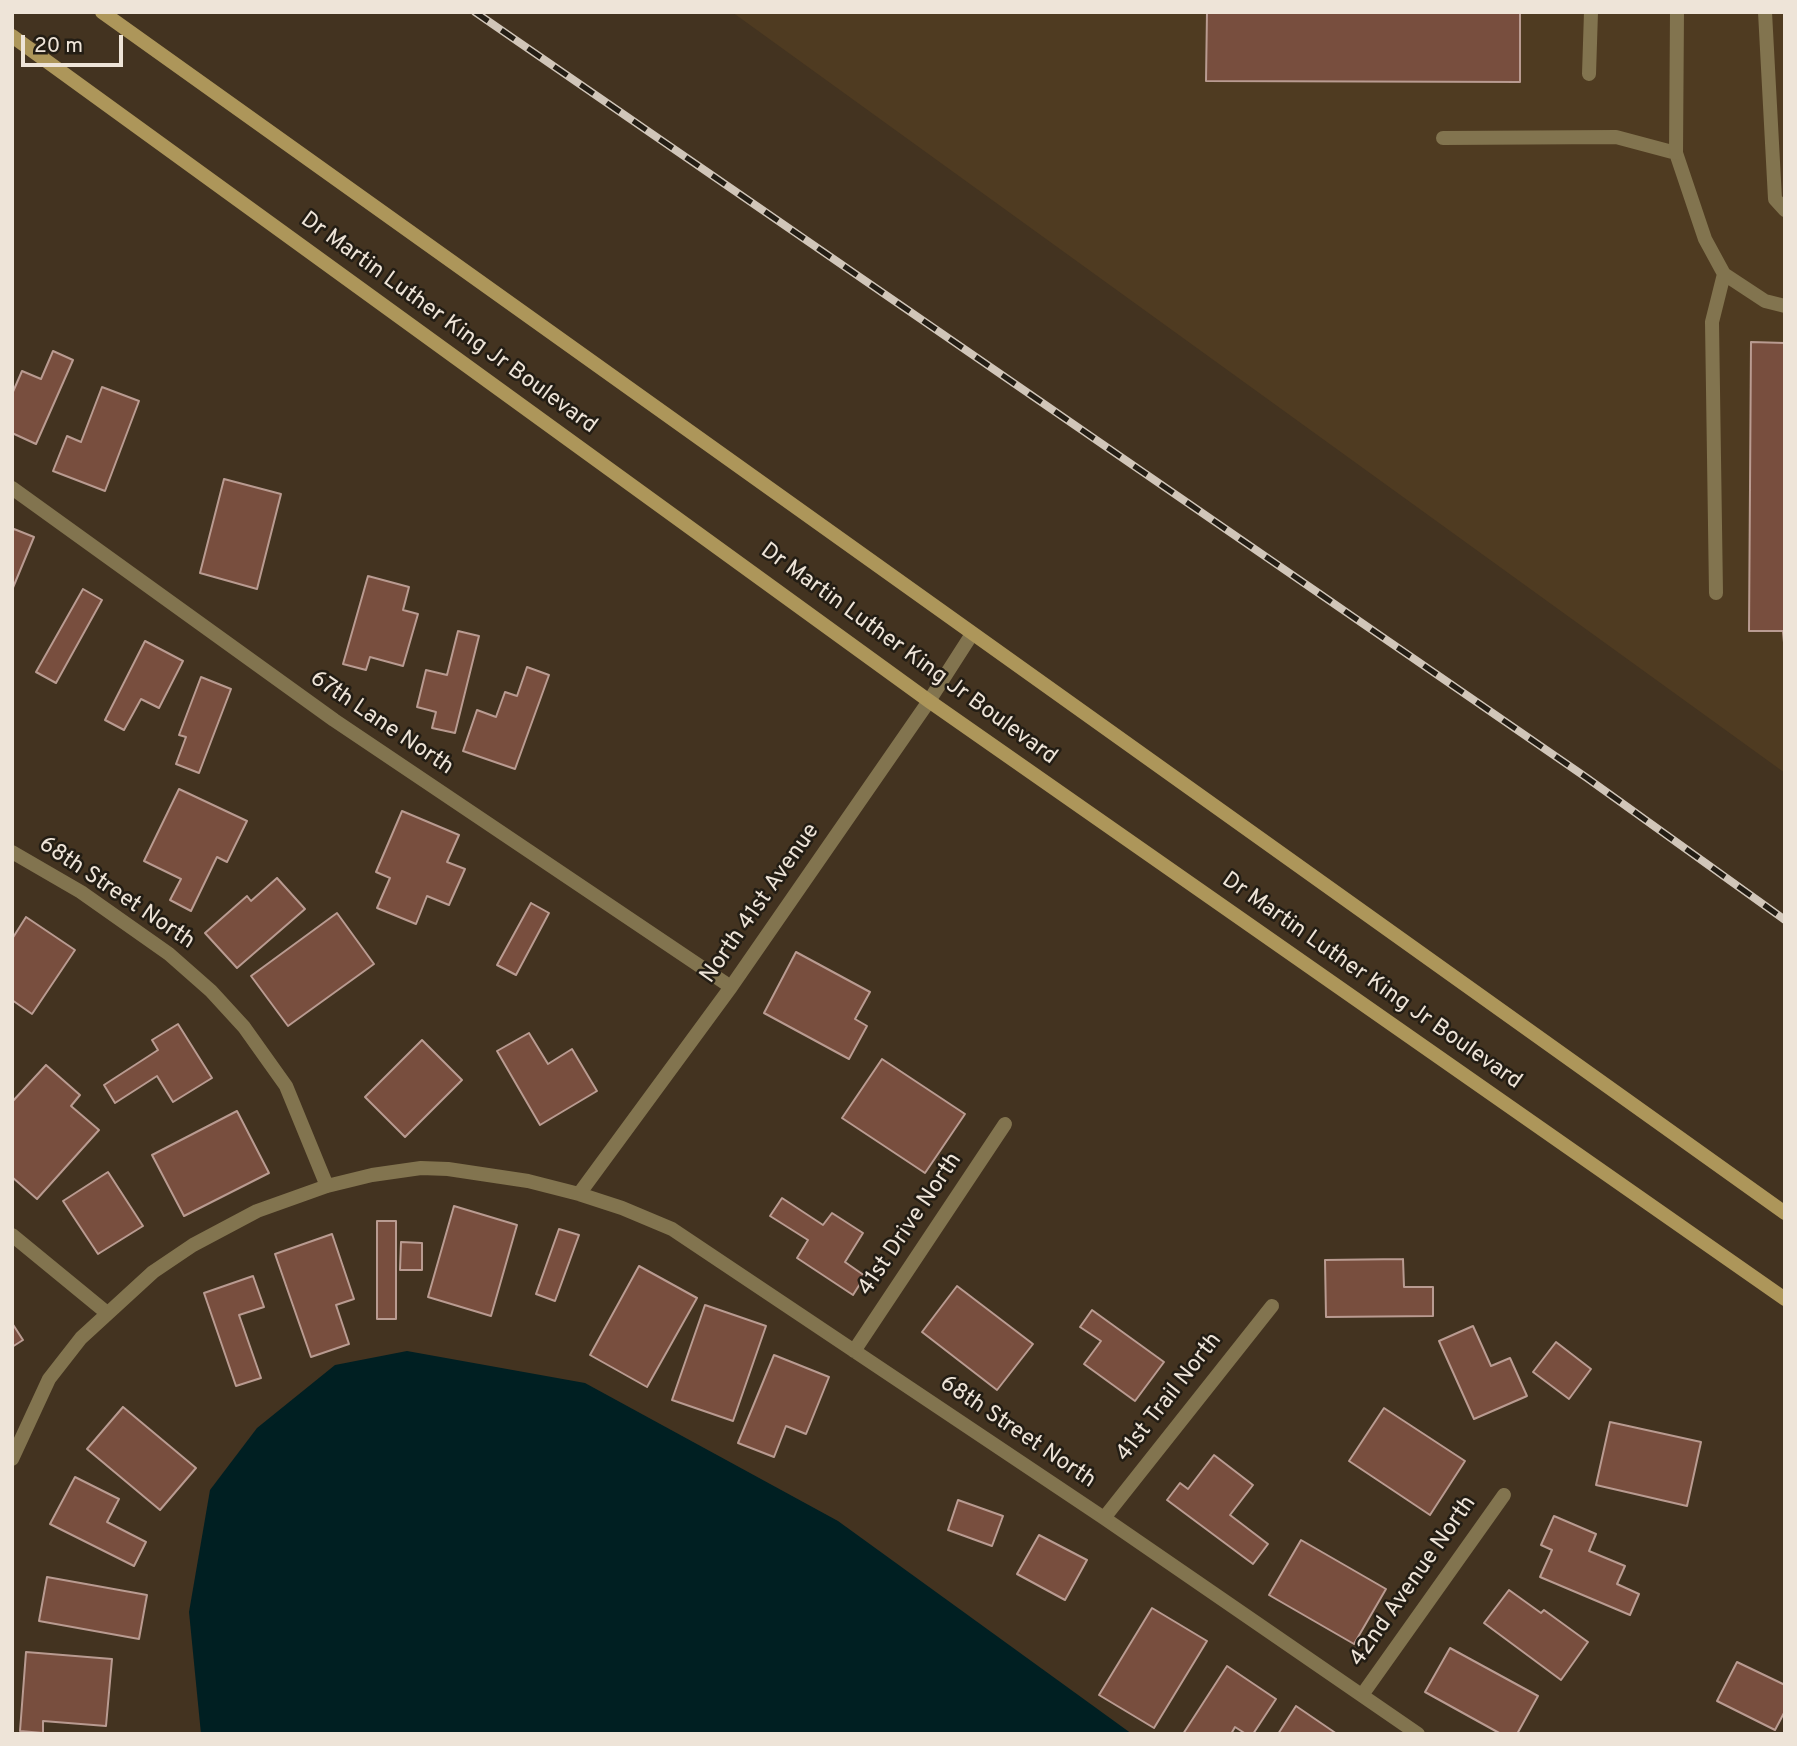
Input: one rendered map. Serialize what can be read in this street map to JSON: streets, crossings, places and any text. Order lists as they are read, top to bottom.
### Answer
{
  "streets": {
    "main road": ["Dr Martin Luther King Jr Boulevard"],
    "street": [
      "67th Lane North",
      "68th Street North",
      "North 41st Avenue",
      "41st Drive North",
      "41st Trail North",
      "42nd Avenue North"
    ]
  },
  "crossings": [
    ["Dr Martin Luther King Jr Boulevard", "North 41st Avenue"],
    ["67th Lane North", "North 41st Avenue"],
    ["68th Street North", "North 41st Avenue"],
    ["68th Street North", "41st Drive North"],
    ["68th Street North", "41st Trail North"],
    ["68th Street North", "42nd Avenue North"]
  ],
  "scale_bar": "20 m"
}
